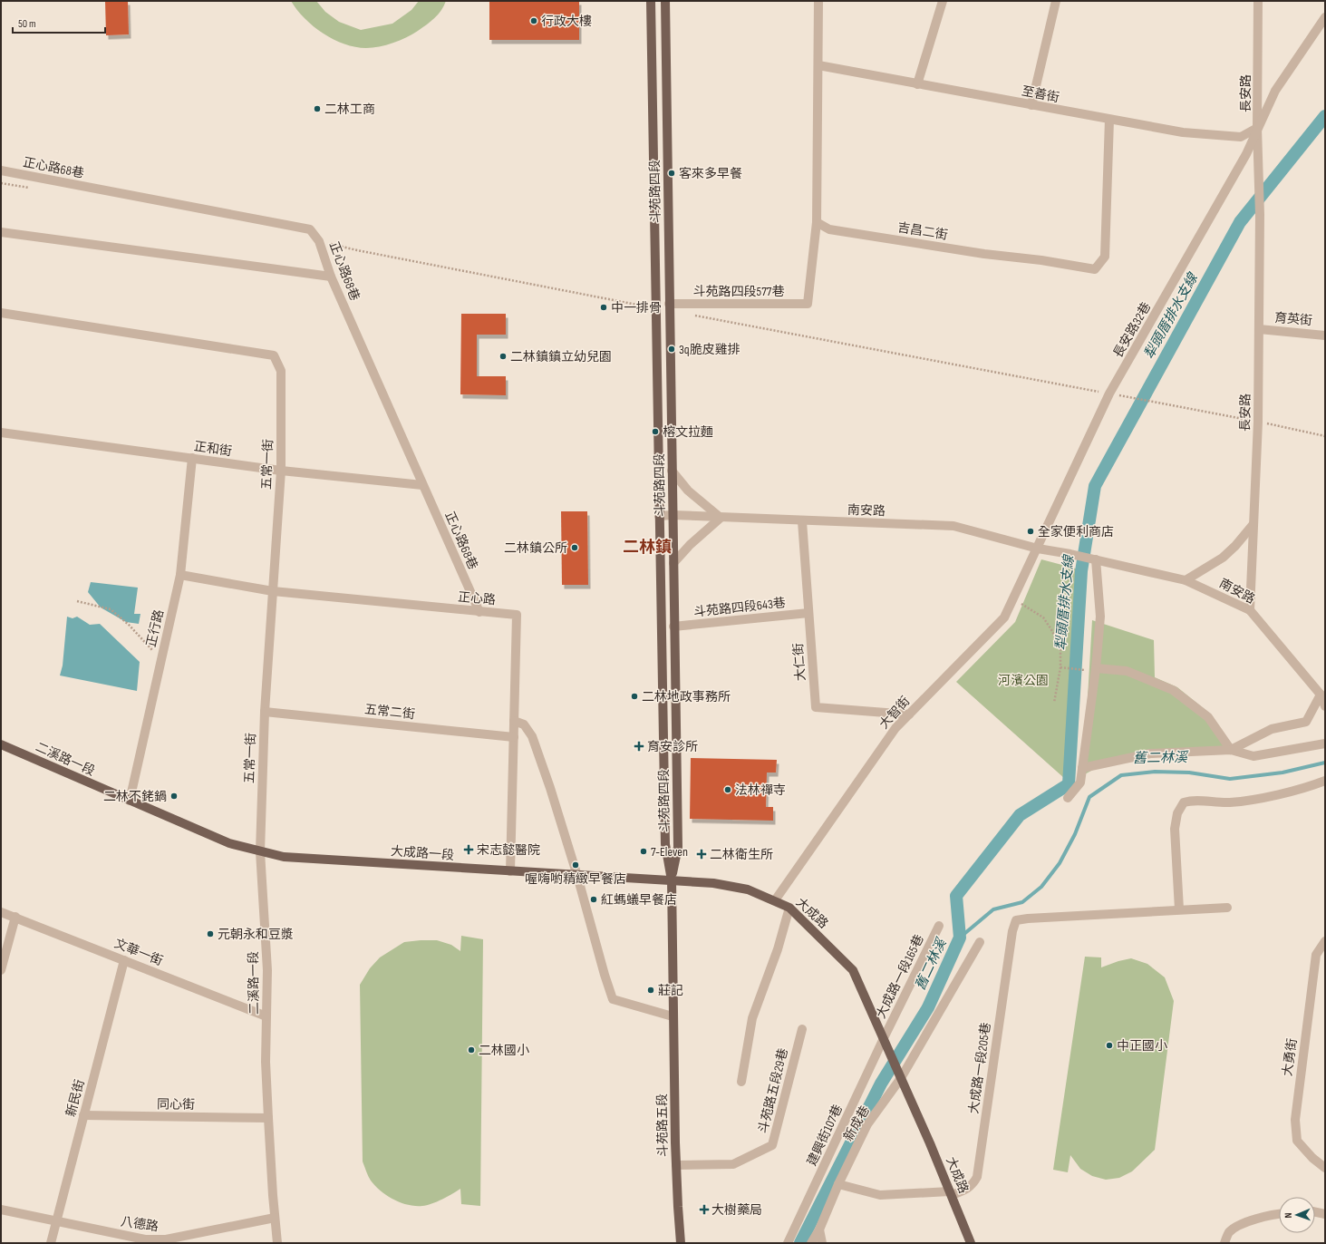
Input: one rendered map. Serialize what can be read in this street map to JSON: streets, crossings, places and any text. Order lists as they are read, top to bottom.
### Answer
{
  "streets": {
    "main road": [
      "斗苑路四段",
      "二溪路一段",
      "大成路一段",
      "大成路",
      "斗苑路五段"
    ],
    "street": [
      "長安路",
      "至善街",
      "正心路68巷",
      "吉昌二街",
      "斗苑路四段577巷",
      "育英街",
      "長安路32巷",
      "正和街",
      "五常一街",
      "南安路",
      "正心路",
      "斗苑路四段643巷",
      "正行路",
      "大仁街",
      "五常二街",
      "大智街",
      "文華一街",
      "大成路一段165巷",
      "大勇街",
      "大成路一段205巷",
      "斗苑路五段29巷",
      "新民街",
      "同心街",
      "新成巷",
      "建興街107巷",
      "八德路"
    ]
  },
  "crossings": [
    ["長安路", "至善街"],
    ["長安路", "育英街"],
    ["長安路", "長安路32巷"],
    ["長安路", "南安路"],
    ["至善街", "吉昌二街"],
    ["至善街", "長安路32巷"],
    ["正心路68巷", "正和街"],
    ["正心路68巷", "正心路"],
    ["斗苑路四段", "斗苑路四段577巷"],
    ["斗苑路四段", "南安路"],
    ["斗苑路四段", "斗苑路四段643巷"],
    ["斗苑路四段", "大成路一段"],
    ["斗苑路四段", "大成路"],
    ["斗苑路四段", "斗苑路五段"],
    ["吉昌二街", "斗苑路四段577巷"],
    ["長安路32巷", "南安路"],
    ["長安路32巷", "大智街"],
    ["正和街", "五常一街"],
    ["正和街", "正行路"],
    ["五常一街", "正心路"],
    ["五常一街", "五常二街"],
    ["五常一街", "二溪路一段"],
    ["五常一街", "大成路一段"],
    ["南安路", "大仁街"],
    ["南安路", "大智街"],
    ["正心路", "正行路"],
    ["正心路", "五常二街"],
    ["正心路", "大成路一段"],
    ["斗苑路四段643巷", "大仁街"],
    ["正行路", "二溪路一段"],
    ["大仁街", "大智街"],
    ["大智街", "大成路"],
    ["二溪路一段", "大成路一段"],
    ["二溪路一段", "文華一街"],
    ["二溪路一段", "同心街"],
    ["二溪路一段", "八德路"],
    ["大成路一段", "大成路"],
    ["大成路", "大成路一段165巷"],
    ["大成路", "大成路一段205巷"],
    ["大成路", "新成巷"],
    ["大成路", "建興街107巷"],
    ["文華一街", "新民街"],
    ["大成路一段165巷", "建興街107巷"],
    ["斗苑路五段29巷", "斗苑路五段"],
    ["新民街", "同心街"],
    ["新民街", "八德路"]
  ],
  "districts": ["二林鎮"],
  "water": ["犁頭厝排水支線", "舊二林溪"],
  "parks": ["河濱公園"],
  "places": {
    "other": [
      "行政大樓",
      "二林工商",
      "客來多早餐",
      "中一排骨",
      "3q脆皮雞排",
      "二林鎮鎮立幼兒園",
      "榕文拉麵",
      "全家便利商店",
      "二林鎮公所",
      "二林地政事務所",
      "法林禪寺",
      "二林不銠鍋",
      "7-Eleven",
      "喔嗨喲精緻早餐店",
      "紅螞蟻早餐店",
      "元朝永和豆漿",
      "莊記",
      "中正國小",
      "二林國小"
    ],
    "health": [
      "育安診所",
      "宋志懿醫院",
      "二林衛生所",
      "大樹藥局"
    ]
  },
  "scale_bar": "50 m",
  "north": "left"
}
